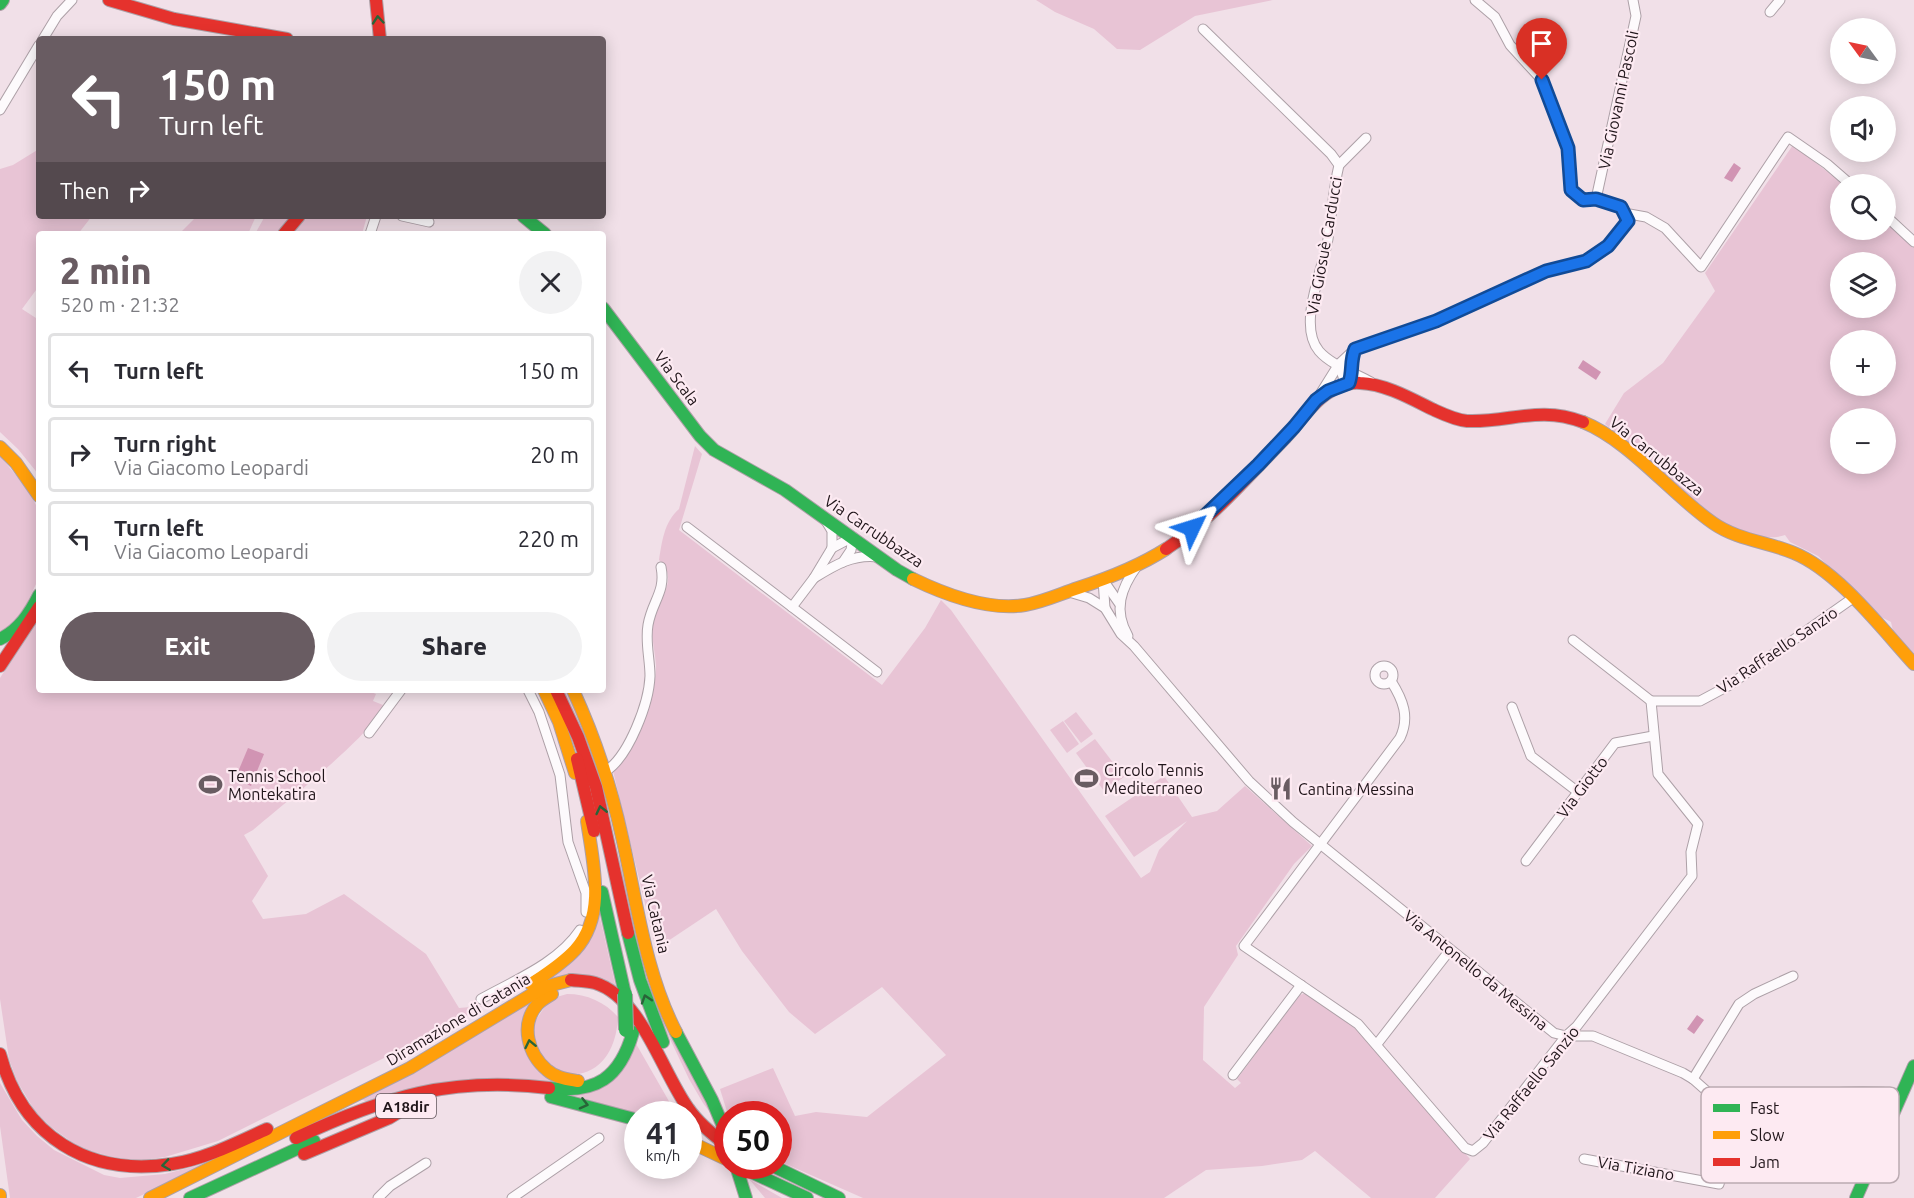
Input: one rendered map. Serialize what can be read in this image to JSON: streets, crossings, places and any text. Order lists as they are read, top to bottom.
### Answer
{
  "streets": {
    "main road": [
      "Via Scala",
      "Via Carrubbazza",
      "Via Catania",
      "Diramazione di Catania",
      "A18dir"
    ],
    "street": [
      "Via Giovanni Pascoli",
      "Via Giosuè Carducci",
      "Via Raffaello Sanzio",
      "Via Giotto",
      "Via Antonello da Messina",
      "Via Tiziano"
    ]
  },
  "crossings": [
    ["Via Scala", "Via Carrubbazza"],
    ["Via Carrubbazza", "Via Raffaello Sanzio"],
    ["Via Raffaello Sanzio", "Via Giotto"],
    ["Via Raffaello Sanzio", "Via Antonello da Messina"]
  ],
  "places": {
    "sports": ["Circolo Tennis Mediterraneo", "Tennis School Montekatira"],
    "restaurant": ["Cantina Messina"]
  },
  "legend": ["Fast", "Slow", "Jam"],
  "north": "top left",
  "page": {
    "map_buttons": ["+", "−"],
    "turn": ["150 m", "Turn left"],
    "then": "Then",
    "heading": ["2 min", "520 m · 21:32"],
    "list": [
      {
        "name": "Turn left",
        "value": "150 m"
      },
      {
        "name": "Turn right",
        "note": "Via Giacomo Leopardi",
        "value": "20 m"
      },
      {
        "name": "Turn left",
        "note": "Via Giacomo Leopardi",
        "value": "220 m"
      }
    ],
    "buttons": ["Exit", "Share"],
    "speed": "41 km/h",
    "limit": "50"
  }
}
